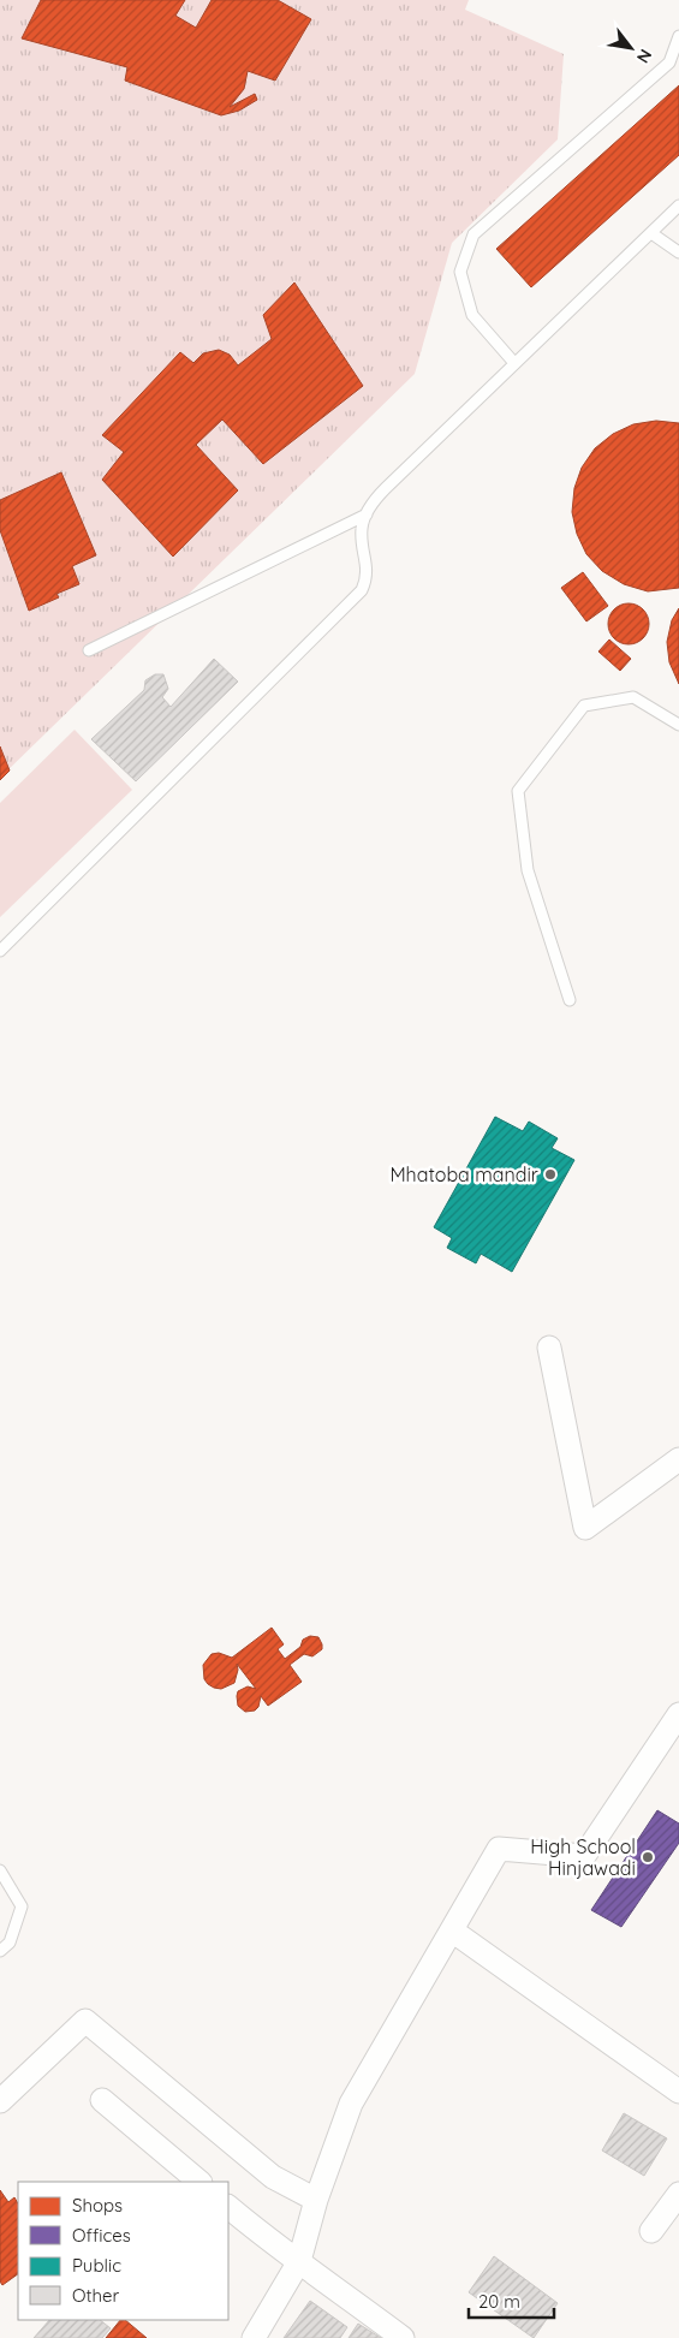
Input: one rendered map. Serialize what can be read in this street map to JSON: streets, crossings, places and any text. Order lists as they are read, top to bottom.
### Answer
{
  "places": ["Mhatoba mandir", "High School Hinjawadi"],
  "legend": [
    "Shops",
    "Offices",
    "Public",
    "Other"
  ],
  "scale_bar": "20 m",
  "north": "bottom right"
}
